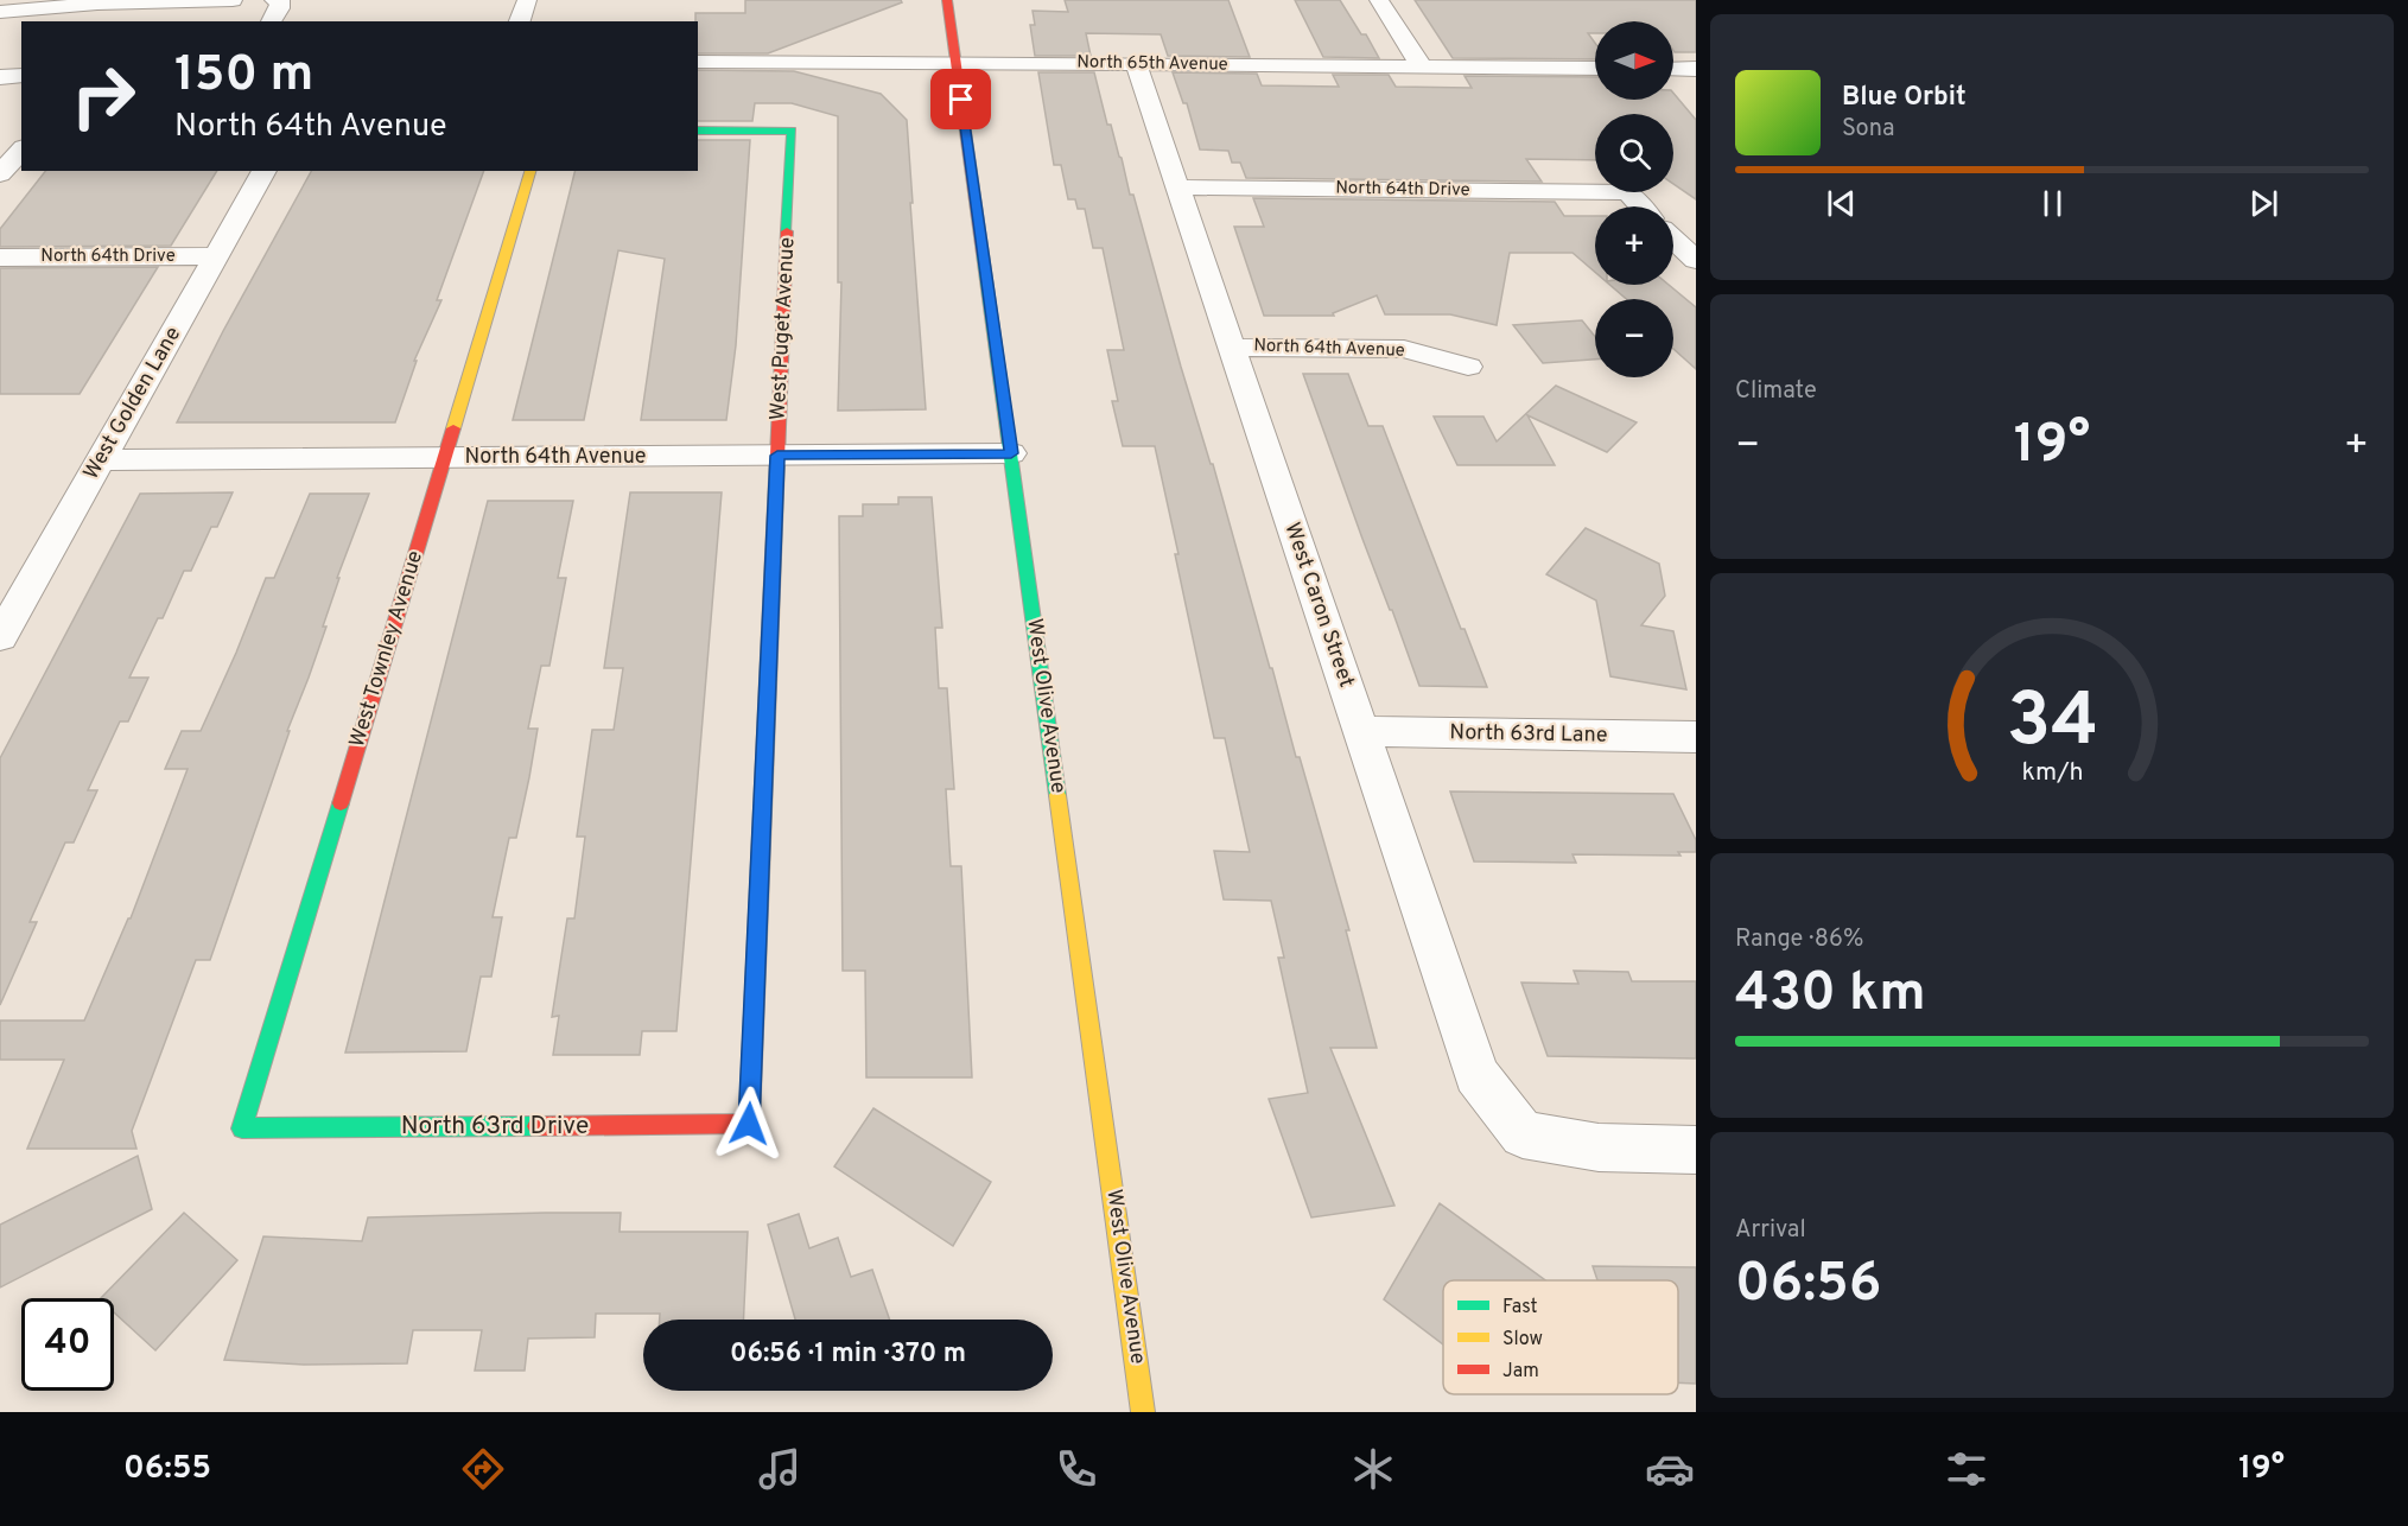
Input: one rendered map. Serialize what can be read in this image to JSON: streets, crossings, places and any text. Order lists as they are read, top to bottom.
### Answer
{
  "streets": {
    "street": [
      "North 65th Avenue",
      "North 64th Drive",
      "West Puget Avenue",
      "North 64th Avenue",
      "West Golden Lane",
      "West Caron Street",
      "West Townley Avenue",
      "West Olive Avenue",
      "North 63rd Lane",
      "North 63rd Drive"
    ]
  },
  "crossings": [
    ["North 65th Avenue", "West Caron Street"],
    ["North 65th Avenue", "West Olive Avenue"],
    ["North 64th Drive", "West Golden Lane"],
    ["North 64th Drive", "West Caron Street"],
    ["West Puget Avenue", "North 64th Avenue"],
    ["West Puget Avenue", "North 63rd Drive"],
    ["North 64th Avenue", "West Golden Lane"],
    ["North 64th Avenue", "West Caron Street"],
    ["North 64th Avenue", "West Townley Avenue"],
    ["North 64th Avenue", "West Olive Avenue"],
    ["West Caron Street", "North 63rd Lane"],
    ["West Townley Avenue", "North 63rd Drive"]
  ],
  "legend": ["Fast", "Slow", "Jam"],
  "north": "right",
  "page": {
    "map_buttons": ["+", "−"],
    "turn": ["150 m", "North 64th Avenue"],
    "song": ["Blue Orbit", "Sona"],
    "tile": [
      "Climate",
      ["Range · 86%", "430 km"],
      ["Arrival", "06:56"]
    ],
    "heat": ["−", "19°", "+"],
    "limit": "40",
    "trip": "06:56 · 1 min · 370 m",
    "tabs": ["06:55", "19°"],
    "gauge": ["34", "km/h"]
  }
}
